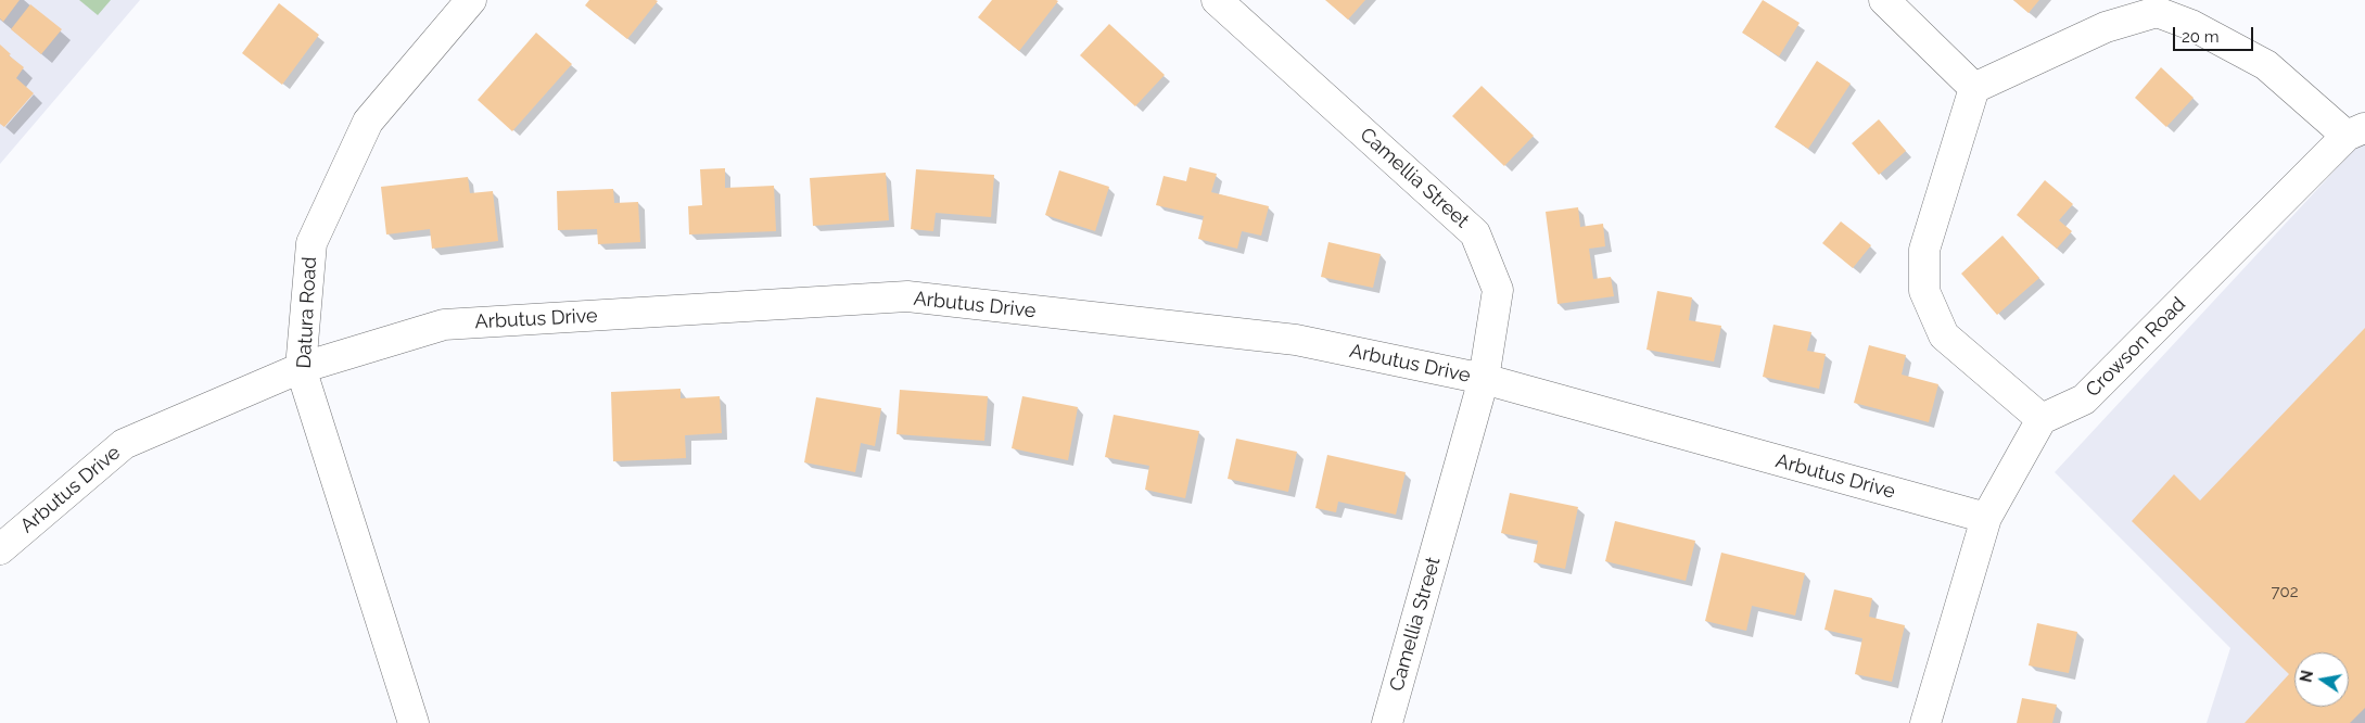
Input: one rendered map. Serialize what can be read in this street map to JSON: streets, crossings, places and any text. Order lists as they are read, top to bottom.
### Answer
{
  "streets": {
    "street": [
      "Camellia Street",
      "Arbutus Drive",
      "Datura Road",
      "Crowson Road"
    ]
  },
  "crossings": [
    ["Camellia Street", "Arbutus Drive"],
    ["Arbutus Drive", "Datura Road"]
  ],
  "house_numbers": ["702"],
  "scale_bar": "20 m",
  "north": "left"
}
